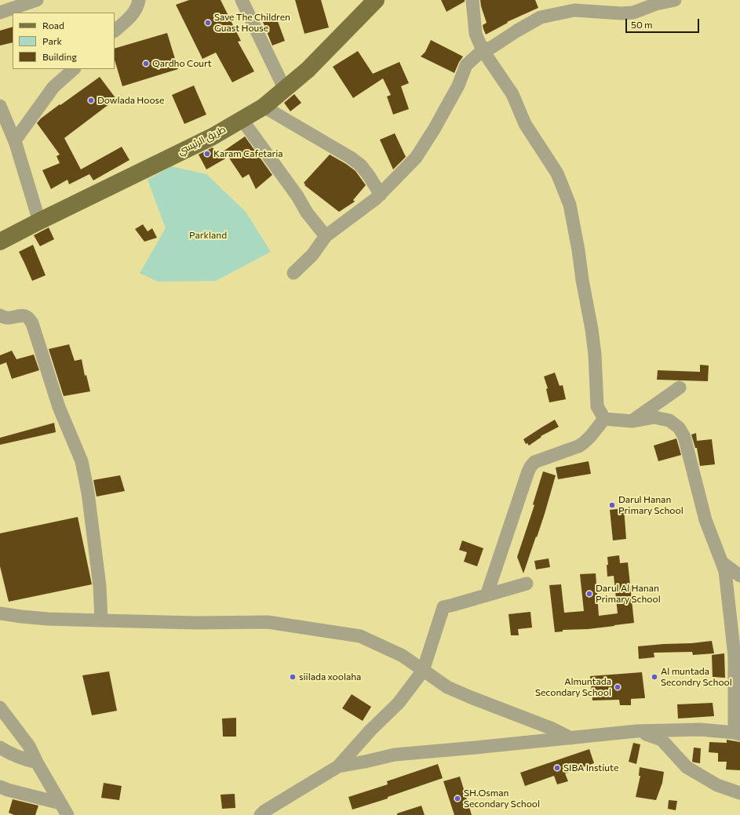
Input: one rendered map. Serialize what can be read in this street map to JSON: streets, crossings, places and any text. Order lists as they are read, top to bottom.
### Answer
{
  "streets": {
    "main road": ["طريق الرئيسي"]
  },
  "parks": ["Parkland"],
  "places": [
    "Save The Children Guast House",
    "Qardho Court",
    "Dowlada Hoose",
    "Karam Cafetaria",
    "Darul Hanan Primary School",
    "Darul Al Hanan Primary School",
    "siilada xoolaha",
    "Al muntada Secondry School",
    "Almuntada Secondary School",
    "SIBA Instiute",
    "SH.Osman Secondary School"
  ],
  "legend": ["Road", "Park", "Building"],
  "scale_bar": "50 m"
}
